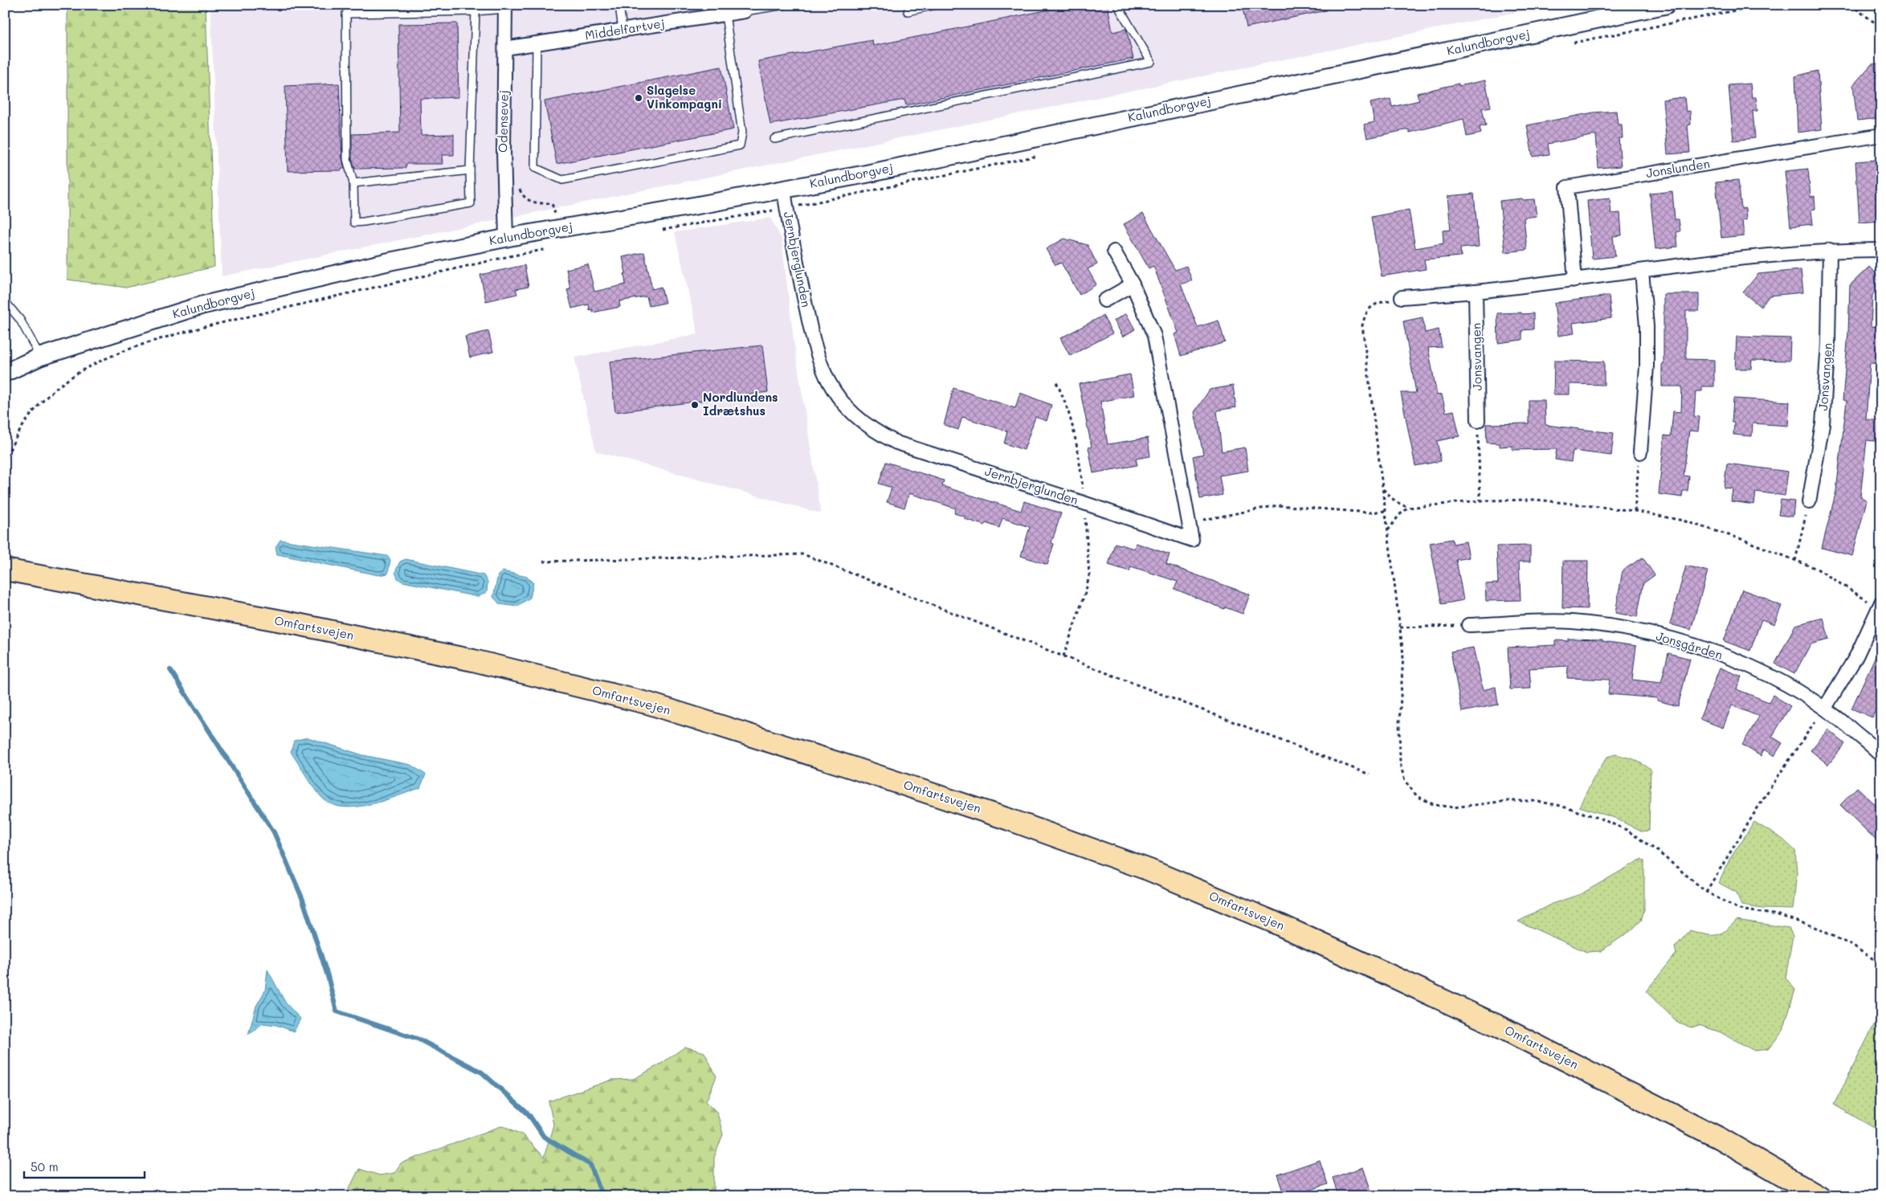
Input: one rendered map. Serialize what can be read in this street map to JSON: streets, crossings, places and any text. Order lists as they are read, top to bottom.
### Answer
{
  "streets": {
    "main road": ["Omfartsvejen"],
    "street": [
      "Middelfartvej",
      "Kalundborgvej",
      "Odensevej",
      "Jonslunden",
      "Jernbjerglunden",
      "Jonsvangen",
      "Jonsgården"
    ]
  },
  "crossings": [
    ["Middelfartvej", "Odensevej"],
    ["Kalundborgvej", "Odensevej"],
    ["Kalundborgvej", "Jernbjerglunden"]
  ],
  "places": ["Slagelse Vinkompagni", "Nordlundens Idrætshus"],
  "scale_bar": "50 m"
}
